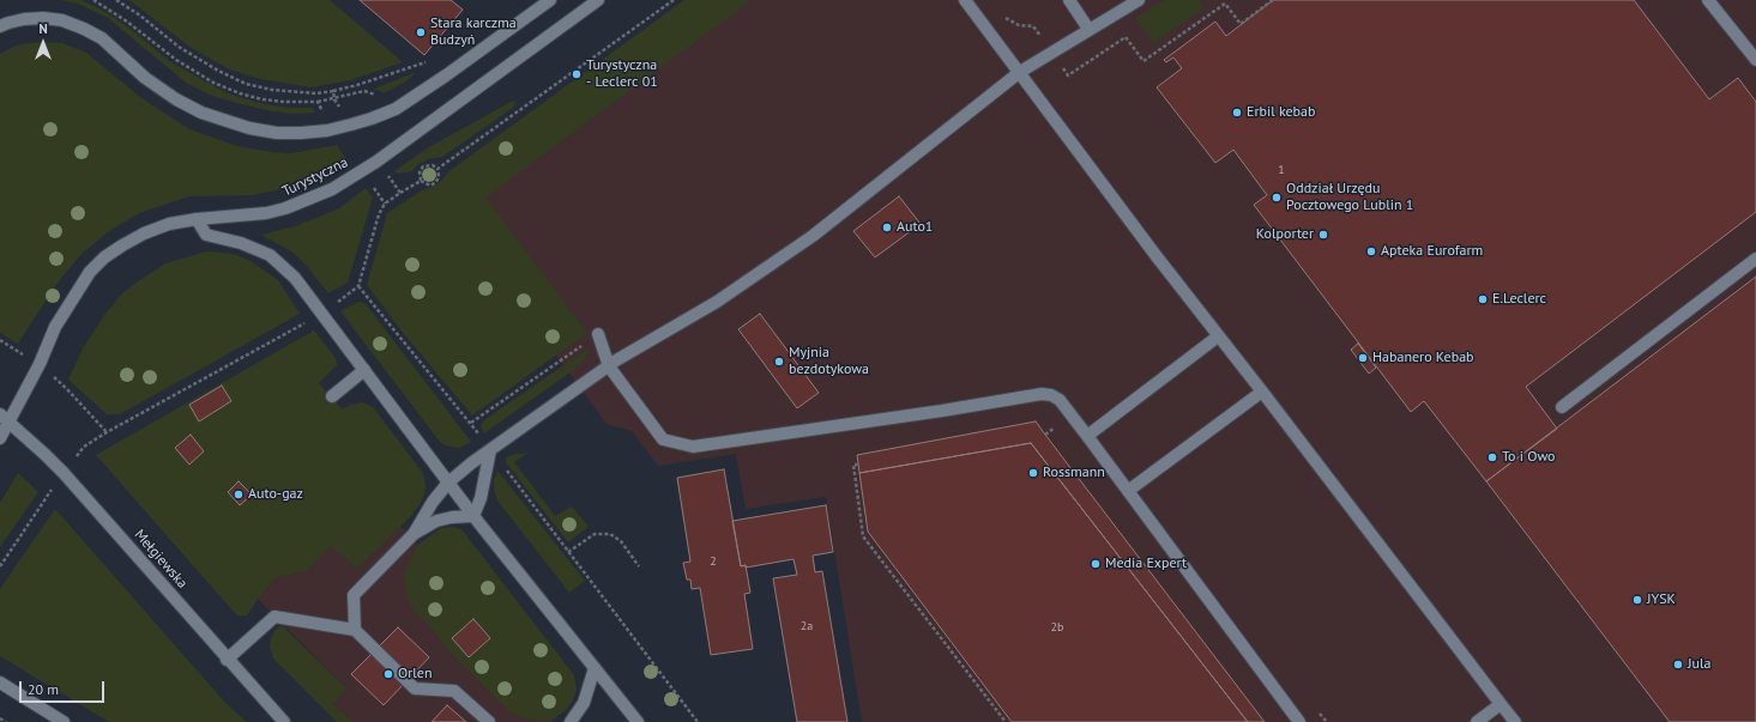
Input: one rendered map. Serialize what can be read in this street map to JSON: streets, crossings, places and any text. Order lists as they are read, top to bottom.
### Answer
{
  "streets": {
    "main road": ["Turystyczna", "Mełgiewska"]
  },
  "crossings": [
    ["Turystyczna", "Mełgiewska"]
  ],
  "places": [
    "Stara karczma Budzyń",
    "Turystyczna - Leclerc 01",
    "Erbil kebab",
    "Oddział Urzędu Pocztowego Lublin 1",
    "Auto1",
    "Kolporter",
    "Apteka Eurofarm",
    "E.Leclerc",
    "Habanero Kebab",
    "Myjnia bezdotykowa",
    "To i Owo",
    "Rossmann",
    "Auto-gaz",
    "Media Expert",
    "JYSK",
    "Jula",
    "Orlen"
  ],
  "house_numbers": [
    "1",
    "2",
    "2a",
    "2b"
  ],
  "scale_bar": "20 m",
  "north": "top"
}
